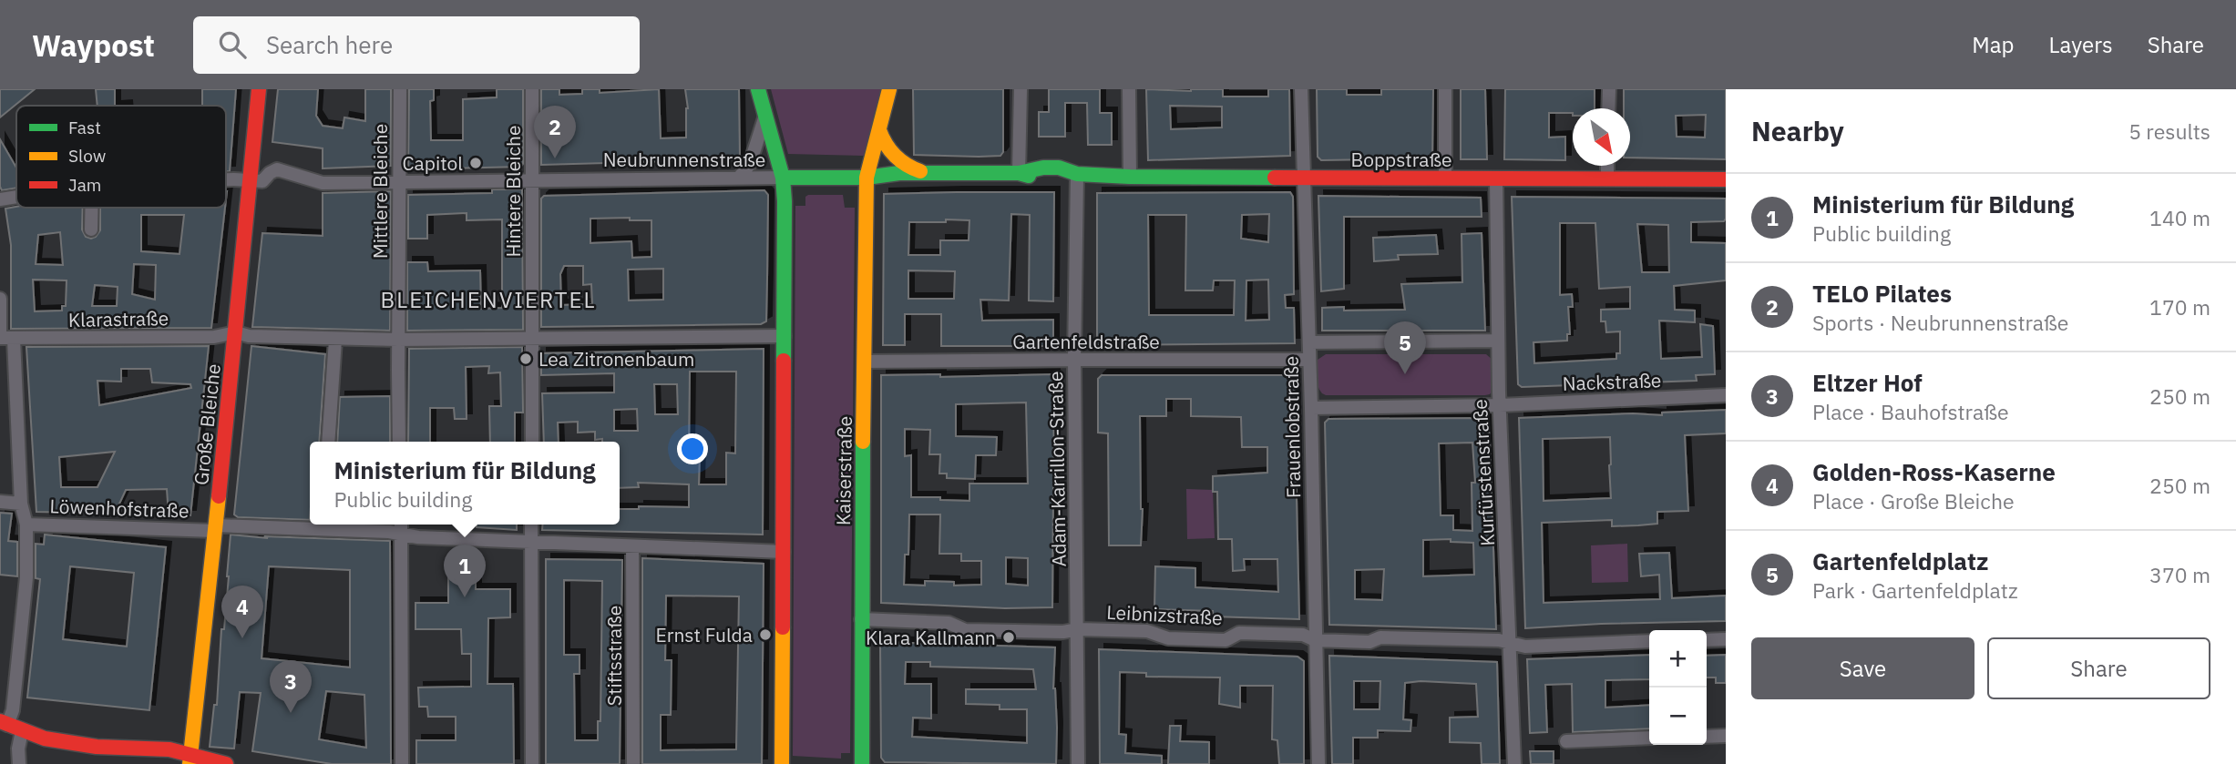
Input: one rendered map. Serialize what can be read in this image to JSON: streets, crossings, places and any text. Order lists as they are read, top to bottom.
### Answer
{
  "streets": {
    "main road": ["Boppstraße", "Große Bleiche", "Kaiserstraße"],
    "street": [
      "Neubrunnenstraße",
      "Mittlere Bleiche",
      "Hintere Bleiche",
      "Klarastraße",
      "Gartenfeldstraße",
      "Nackstraße",
      "Frauenlobstraße",
      "Adam-Karrillon-Straße",
      "Kurfürstenstraße",
      "Löwenhofstraße",
      "Leibnizstraße",
      "Stiftsstraße"
    ]
  },
  "crossings": [
    ["Neubrunnenstraße", "Mittlere Bleiche"],
    ["Neubrunnenstraße", "Hintere Bleiche"],
    ["Neubrunnenstraße", "Große Bleiche"],
    ["Boppstraße", "Frauenlobstraße"],
    ["Boppstraße", "Adam-Karrillon-Straße"],
    ["Boppstraße", "Kaiserstraße"],
    ["Boppstraße", "Kurfürstenstraße"],
    ["Mittlere Bleiche", "Klarastraße"],
    ["Hintere Bleiche", "Klarastraße"],
    ["Klarastraße", "Große Bleiche"],
    ["Gartenfeldstraße", "Frauenlobstraße"],
    ["Gartenfeldstraße", "Adam-Karrillon-Straße"],
    ["Gartenfeldstraße", "Kaiserstraße"],
    ["Nackstraße", "Frauenlobstraße"],
    ["Nackstraße", "Kurfürstenstraße"],
    ["Große Bleiche", "Löwenhofstraße"],
    ["Frauenlobstraße", "Leibnizstraße"],
    ["Adam-Karrillon-Straße", "Leibnizstraße"],
    ["Kaiserstraße", "Leibnizstraße"],
    ["Kurfürstenstraße", "Leibnizstraße"],
    ["Löwenhofstraße", "Stiftsstraße"]
  ],
  "districts": ["BLEICHENVIERTEL"],
  "places": [
    "Capitol",
    "Lea Zitronenbaum",
    "Ernst Fulda",
    "Klara Kallmann"
  ],
  "legend": ["Fast", "Slow", "Jam"],
  "north": "bottom right",
  "page": {
    "header": "Waypost",
    "search": "Search here",
    "nav": ["Map", "Layers", "Share"],
    "heading": ["Nearby", "5 results"],
    "pins": [
      "2",
      "5",
      "1",
      "4",
      "3"
    ],
    "list": [
      {
        "mark": "1",
        "name": "Ministerium für Bildung",
        "note": "Public building",
        "value": "140 m"
      },
      {
        "mark": "2",
        "name": "TELO Pilates",
        "note": "Sports · Neubrunnenstraße",
        "value": "170 m"
      },
      {
        "mark": "3",
        "name": "Eltzer Hof",
        "note": "Place · Bauhofstraße",
        "value": "250 m"
      },
      {
        "mark": "4",
        "name": "Golden-Ross-Kaserne",
        "note": "Place · Große Bleiche",
        "value": "250 m"
      },
      {
        "mark": "5",
        "name": "Gartenfeldplatz",
        "note": "Park · Gartenfeldplatz",
        "value": "370 m"
      }
    ],
    "popup": ["Ministerium für Bildung", "Public building"],
    "buttons": ["Save", "Share"],
    "map_buttons": ["+", "−"]
  }
}
